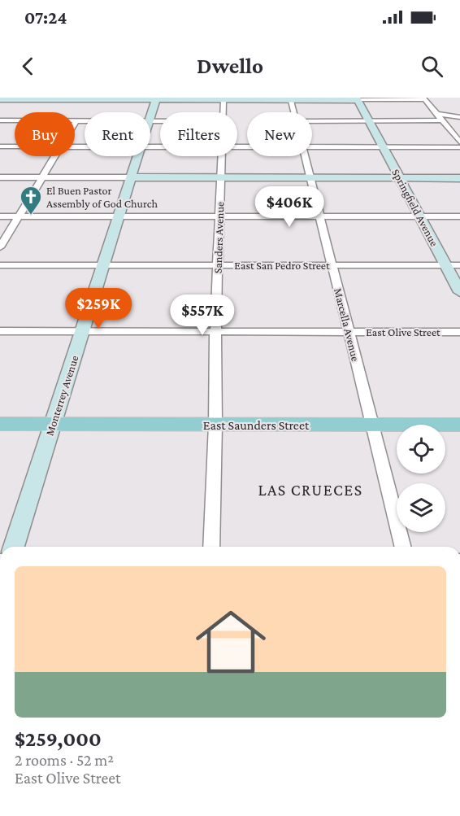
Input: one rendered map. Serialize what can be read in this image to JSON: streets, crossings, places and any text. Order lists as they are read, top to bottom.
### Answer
{
  "streets": {
    "main road": ["East Saunders Street"],
    "street": [
      "Springfield Avenue",
      "Sanders Avenue",
      "East San Pedro Street",
      "Marcella Avenue",
      "East Olive Street",
      "Monterrey Avenue"
    ]
  },
  "crossings": [
    ["Springfield Avenue", "East San Pedro Street"],
    ["Sanders Avenue", "East San Pedro Street"],
    ["Sanders Avenue", "East Olive Street"],
    ["Sanders Avenue", "East Saunders Street"],
    ["East San Pedro Street", "Marcella Avenue"],
    ["East San Pedro Street", "Monterrey Avenue"],
    ["Marcella Avenue", "East Olive Street"],
    ["Marcella Avenue", "East Saunders Street"],
    ["East Olive Street", "Monterrey Avenue"],
    ["Monterrey Avenue", "East Saunders Street"]
  ],
  "districts": ["LAS CRUECES"],
  "places": {
    "church": ["El Buen Pastor Assembly of God Church"]
  },
  "page": {
    "status": "07:24",
    "header": "Dwello",
    "chip": [
      "Buy",
      "Rent",
      "Filters",
      "New"
    ],
    "price": ["$406K", "$259K", "$557K"],
    "list": [
      {
        "name": "$259,000",
        "note": "2 rooms · 52 m² · East Olive Street"
      }
    ]
  }
}
